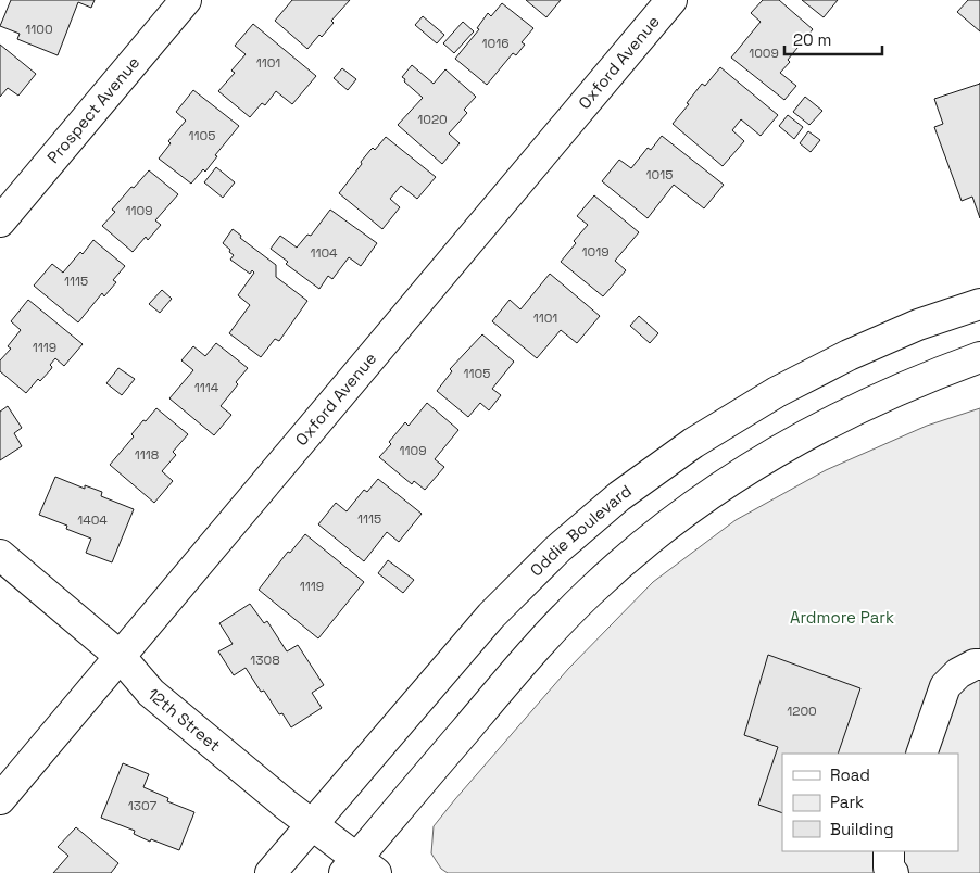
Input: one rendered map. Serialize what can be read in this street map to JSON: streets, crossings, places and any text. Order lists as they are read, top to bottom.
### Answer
{
  "streets": {
    "street": [
      "Oxford Avenue",
      "Prospect Avenue",
      "Oddie Boulevard",
      "12th Street"
    ]
  },
  "crossings": [
    ["Oxford Avenue", "12th Street"],
    ["Oddie Boulevard", "12th Street"]
  ],
  "parks": ["Ardmore Park"],
  "house_numbers": [
    "1100",
    "1016",
    "1009",
    "1101",
    "1020",
    "1105",
    "1015",
    "1109",
    "1019",
    "1104",
    "1115",
    "1101",
    "1119",
    "1105",
    "1114",
    "1109",
    "1118",
    "1115",
    "1404",
    "1119",
    "1308",
    "1200",
    "1307"
  ],
  "legend": ["Road", "Park", "Building"],
  "scale_bar": "20 m"
}
